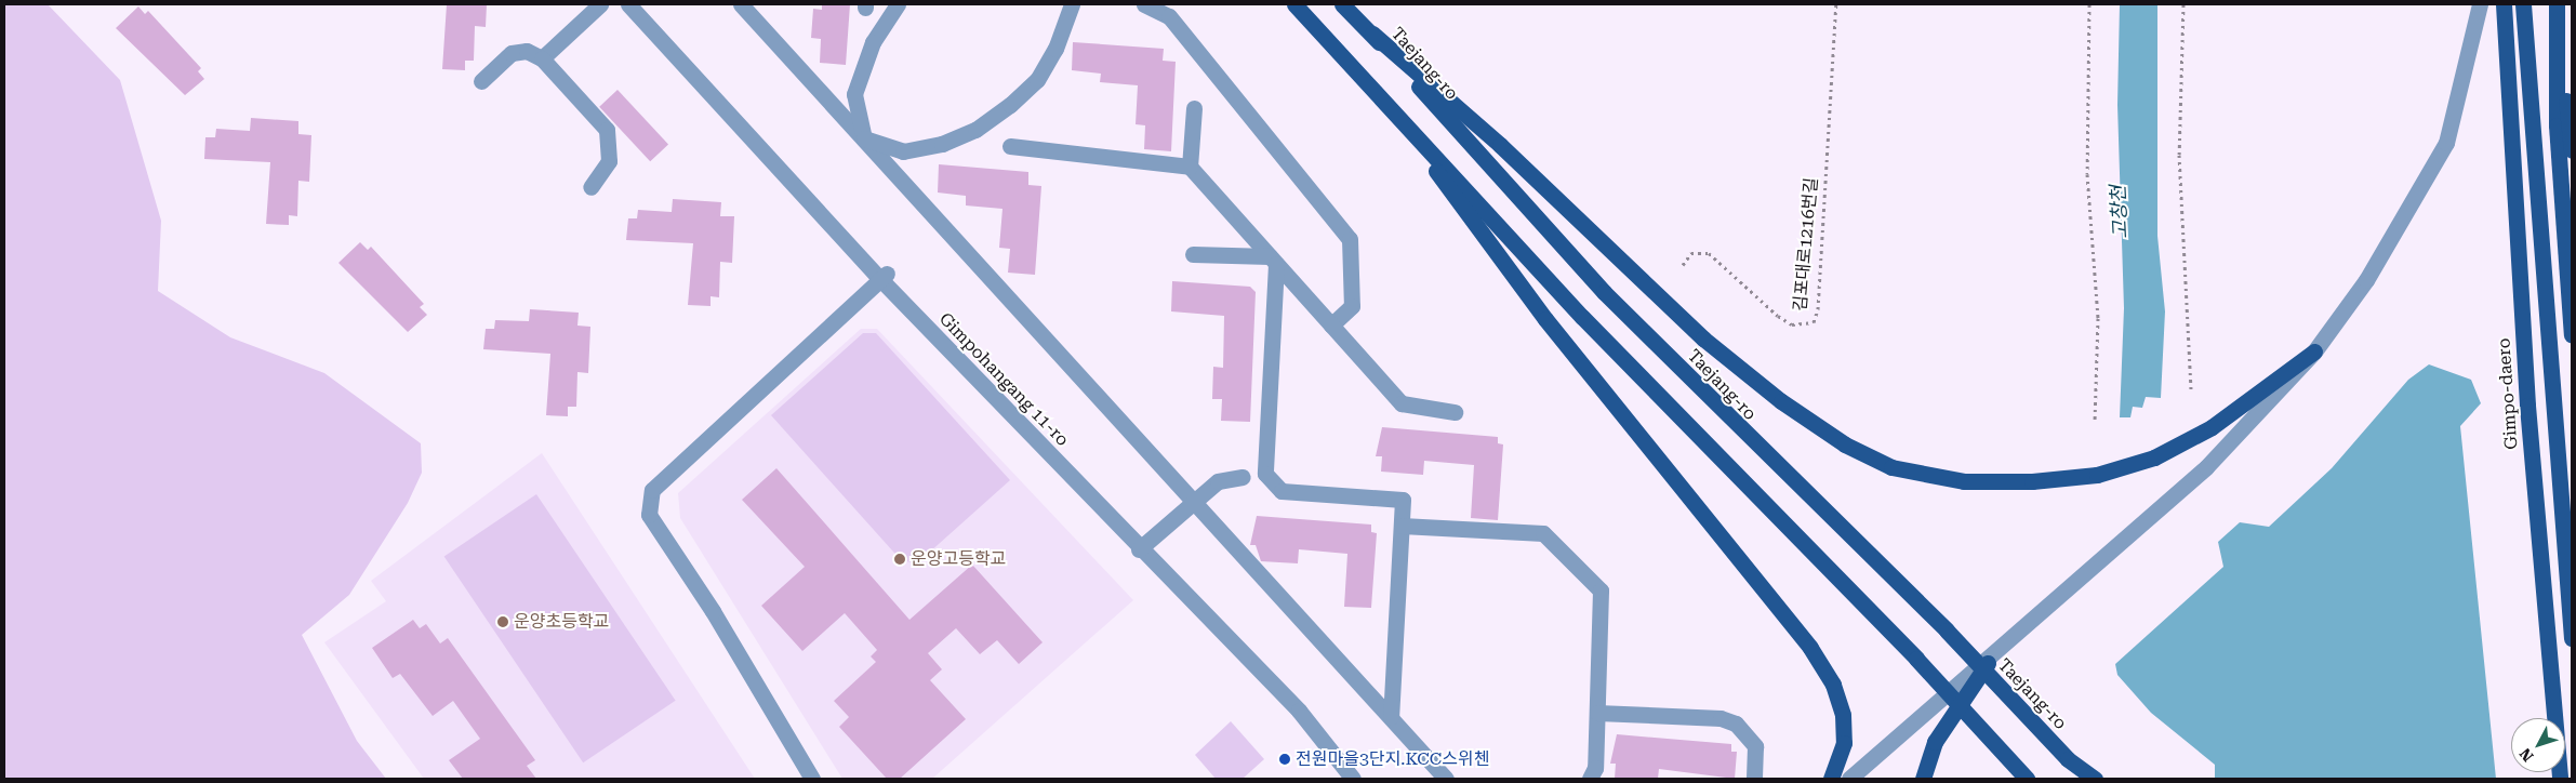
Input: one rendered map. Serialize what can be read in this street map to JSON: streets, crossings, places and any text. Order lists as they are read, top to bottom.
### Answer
{
  "streets": {
    "main road": ["Taejang-ro", "Gimpo-daero"],
    "street": ["Gimpohangang 11-ro"],
    "path": ["김포대로1216번길"]
  },
  "water": ["고창천"],
  "places": ["운양고등학교", "운양초등학교", "전원마을3단지.KCC스위첸"],
  "north": "bottom left"
}
